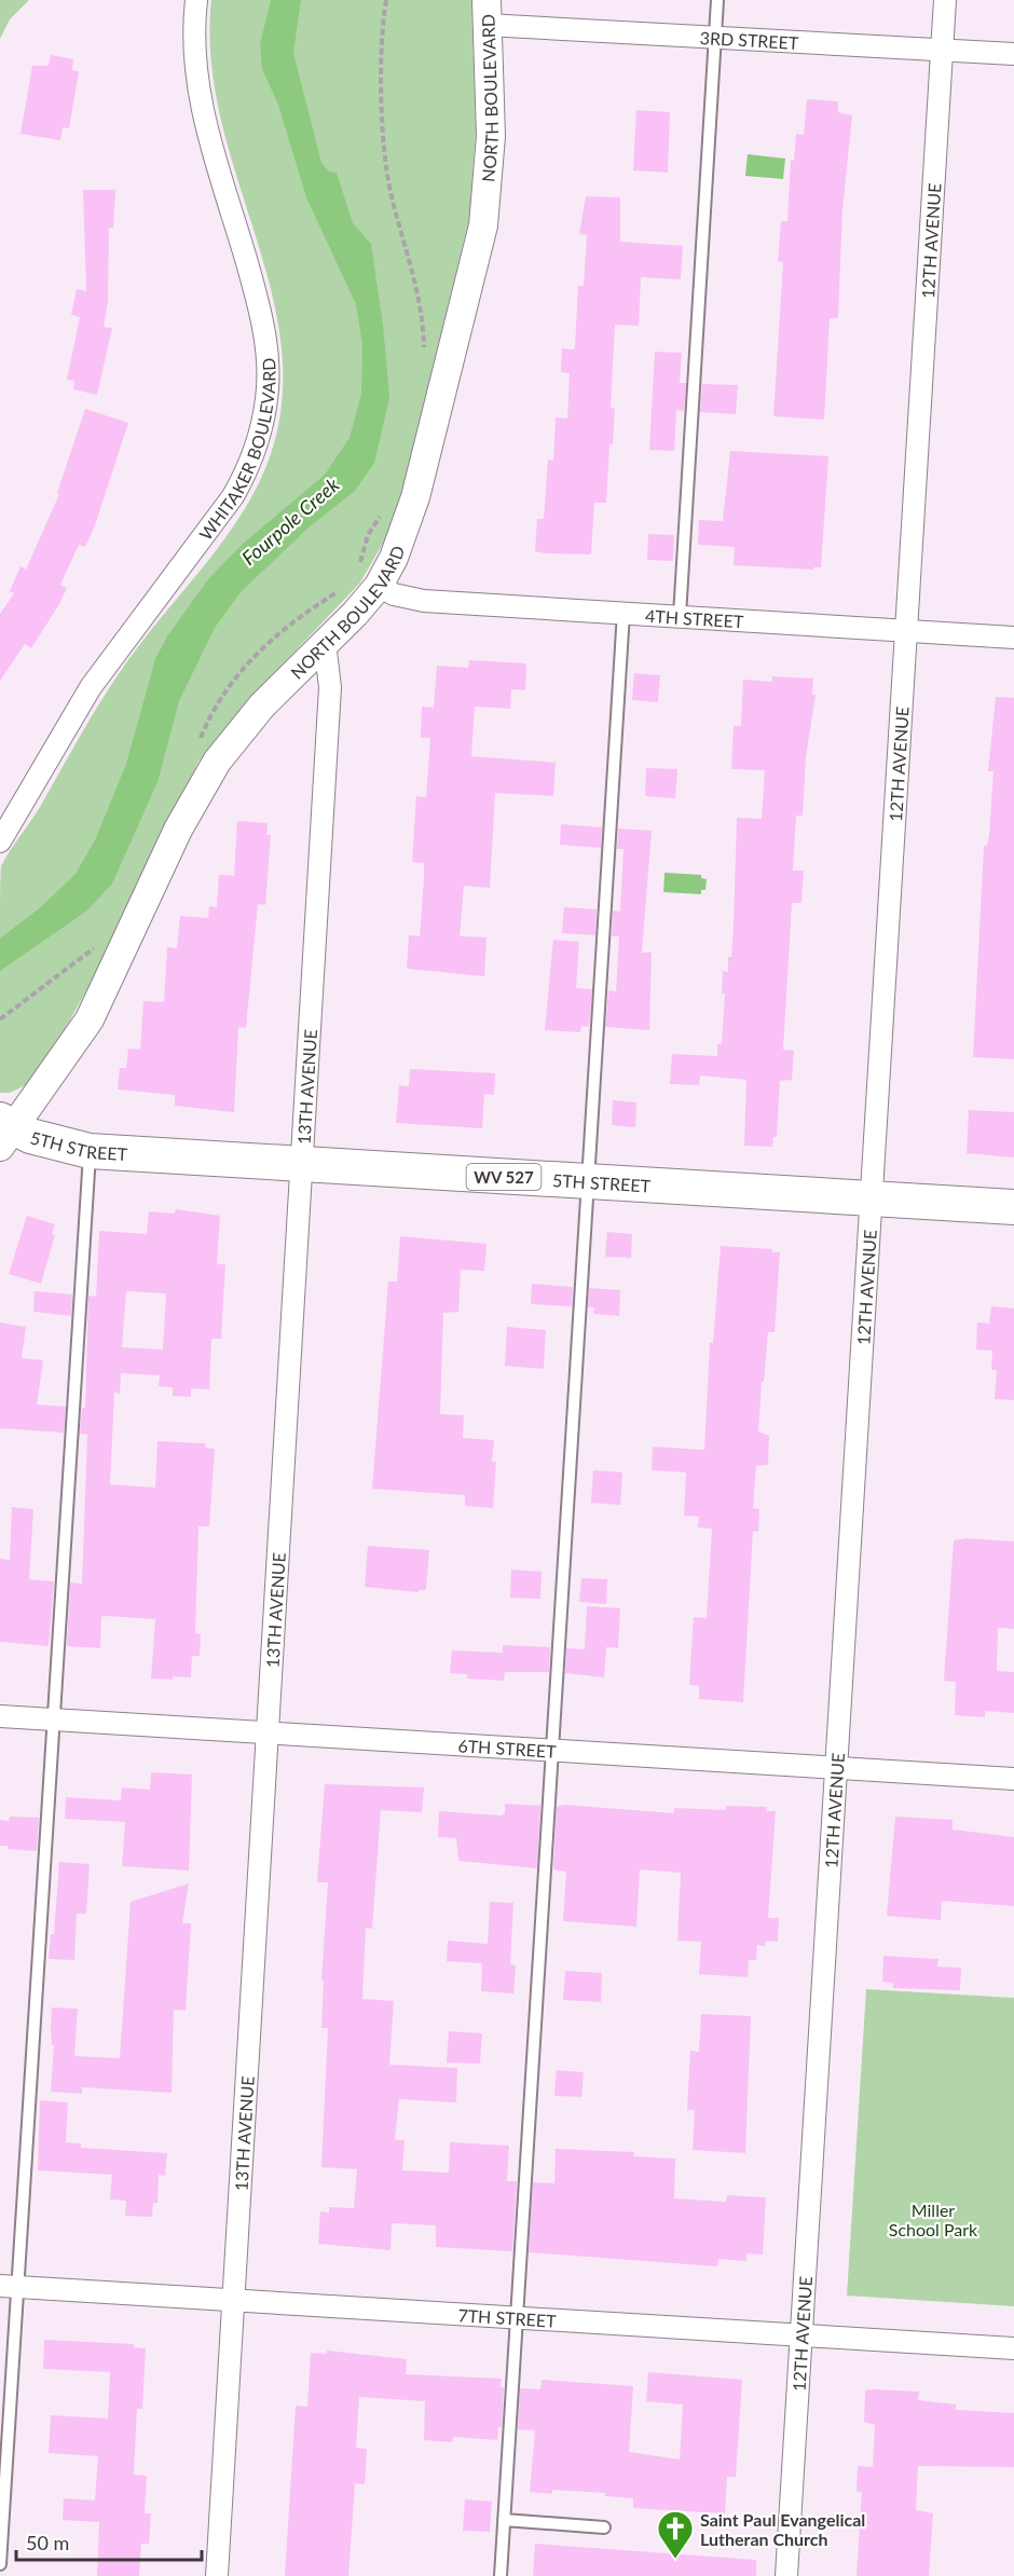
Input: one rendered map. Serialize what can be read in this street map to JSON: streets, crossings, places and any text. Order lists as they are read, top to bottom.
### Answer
{
  "streets": {
    "main road": ["5TH STREET", "WV 527"],
    "street": [
      "3RD STREET",
      "NORTH BOULEVARD",
      "12TH AVENUE",
      "WHITAKER BOULEVARD",
      "4TH STREET",
      "13TH AVENUE",
      "6TH STREET",
      "7TH STREET"
    ]
  },
  "crossings": [
    ["3RD STREET", "NORTH BOULEVARD"],
    ["3RD STREET", "12TH AVENUE"],
    ["NORTH BOULEVARD", "4TH STREET"],
    ["NORTH BOULEVARD", "13TH AVENUE"],
    ["NORTH BOULEVARD", "5TH STREET"],
    ["12TH AVENUE", "4TH STREET"],
    ["12TH AVENUE", "5TH STREET"],
    ["12TH AVENUE", "6TH STREET"],
    ["12TH AVENUE", "7TH STREET"],
    ["13TH AVENUE", "5TH STREET"],
    ["13TH AVENUE", "6TH STREET"],
    ["13TH AVENUE", "7TH STREET"]
  ],
  "water": ["Fourpole Creek"],
  "parks": ["Miller School Park"],
  "places": {
    "church": ["Saint Paul Evangelical Lutheran Church"]
  },
  "scale_bar": "50 m"
}
